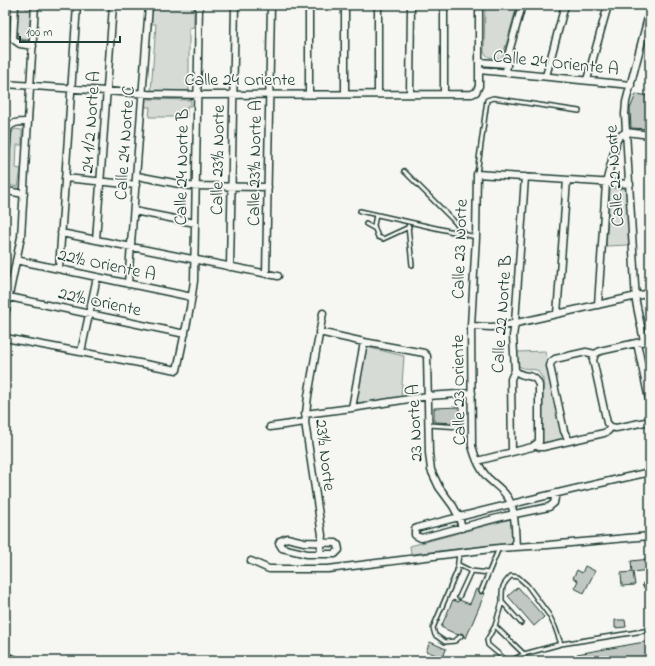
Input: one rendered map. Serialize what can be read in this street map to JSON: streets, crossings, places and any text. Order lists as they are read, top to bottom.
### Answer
{
  "streets": {
    "street": [
      "Calle 24 Oriente A",
      "Calle 24 Oriente",
      "24 1/2 Norte A",
      "Calle 24 Norte C",
      "Calle 23½ Norte",
      "Calle 23½ Norte A",
      "Calle 24 Norte B",
      "Calle 22 Norte",
      "Calle 23 Norte",
      "22½ Oriente A",
      "22½ Oriente",
      "Calle 22 Norte B",
      "Calle 23 Oriente",
      "23 Norte A",
      "23½ Norte"
    ]
  },
  "crossings": [
    ["Calle 24 Oriente A", "Calle 24 Oriente"],
    ["Calle 24 Oriente A", "Calle 22 Norte"],
    ["Calle 24 Oriente", "24 1/2 Norte A"],
    ["Calle 24 Oriente", "Calle 24 Norte C"],
    ["Calle 24 Oriente", "Calle 23½ Norte"],
    ["Calle 24 Oriente", "Calle 23½ Norte A"],
    ["Calle 24 Oriente", "Calle 24 Norte B"],
    ["Calle 24 Norte C", "22½ Oriente A"],
    ["Calle 24 Norte B", "22½ Oriente A"],
    ["Calle 24 Norte B", "22½ Oriente"],
    ["Calle 22 Norte", "Calle 23 Oriente"],
    ["Calle 23 Norte", "Calle 23 Oriente"],
    ["Calle 22 Norte B", "Calle 23 Oriente"],
    ["23 Norte A", "23½ Norte"]
  ],
  "scale_bar": "100 m"
}
